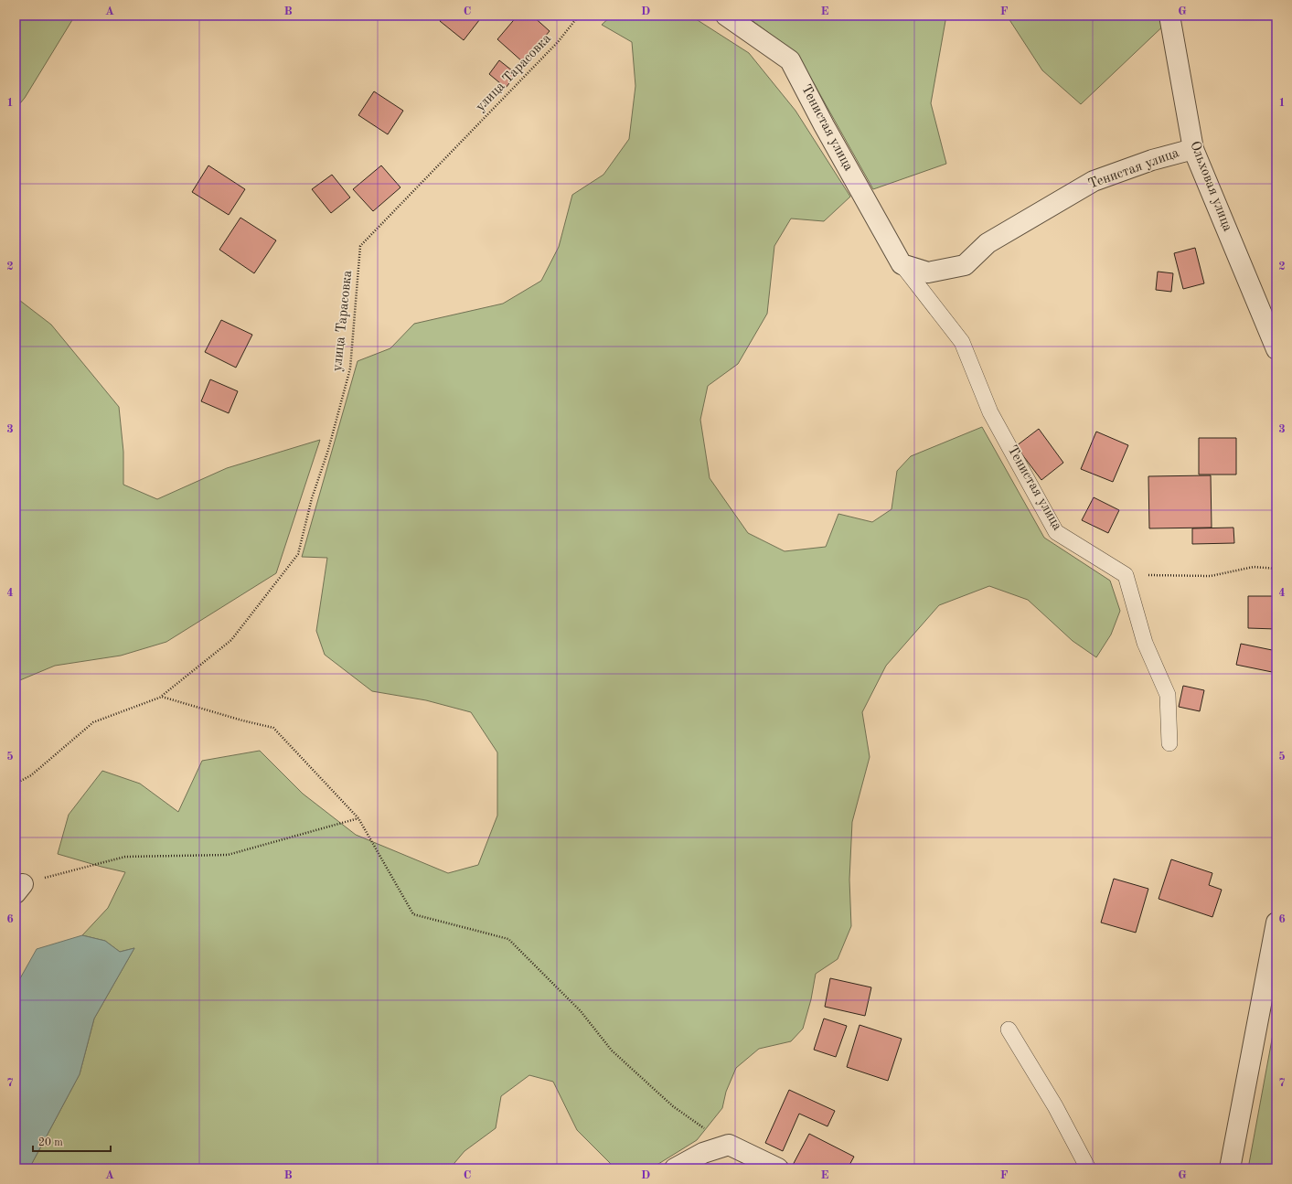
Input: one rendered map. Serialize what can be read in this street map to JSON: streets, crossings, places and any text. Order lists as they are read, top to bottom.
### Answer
{
  "streets": {
    "street": ["Тенистая улица", "Ольховая улица"],
    "path": ["улица Тарасовка"]
  },
  "crossings": [
    ["Тенистая улица", "Ольховая улица"]
  ],
  "scale_bar": "20 m",
  "grid": {
    "columns": [
      "A",
      "B",
      "C",
      "D",
      "E",
      "F",
      "G"
    ],
    "rows": [
      "1",
      "2",
      "3",
      "4",
      "5",
      "6",
      "7"
    ]
  }
}
